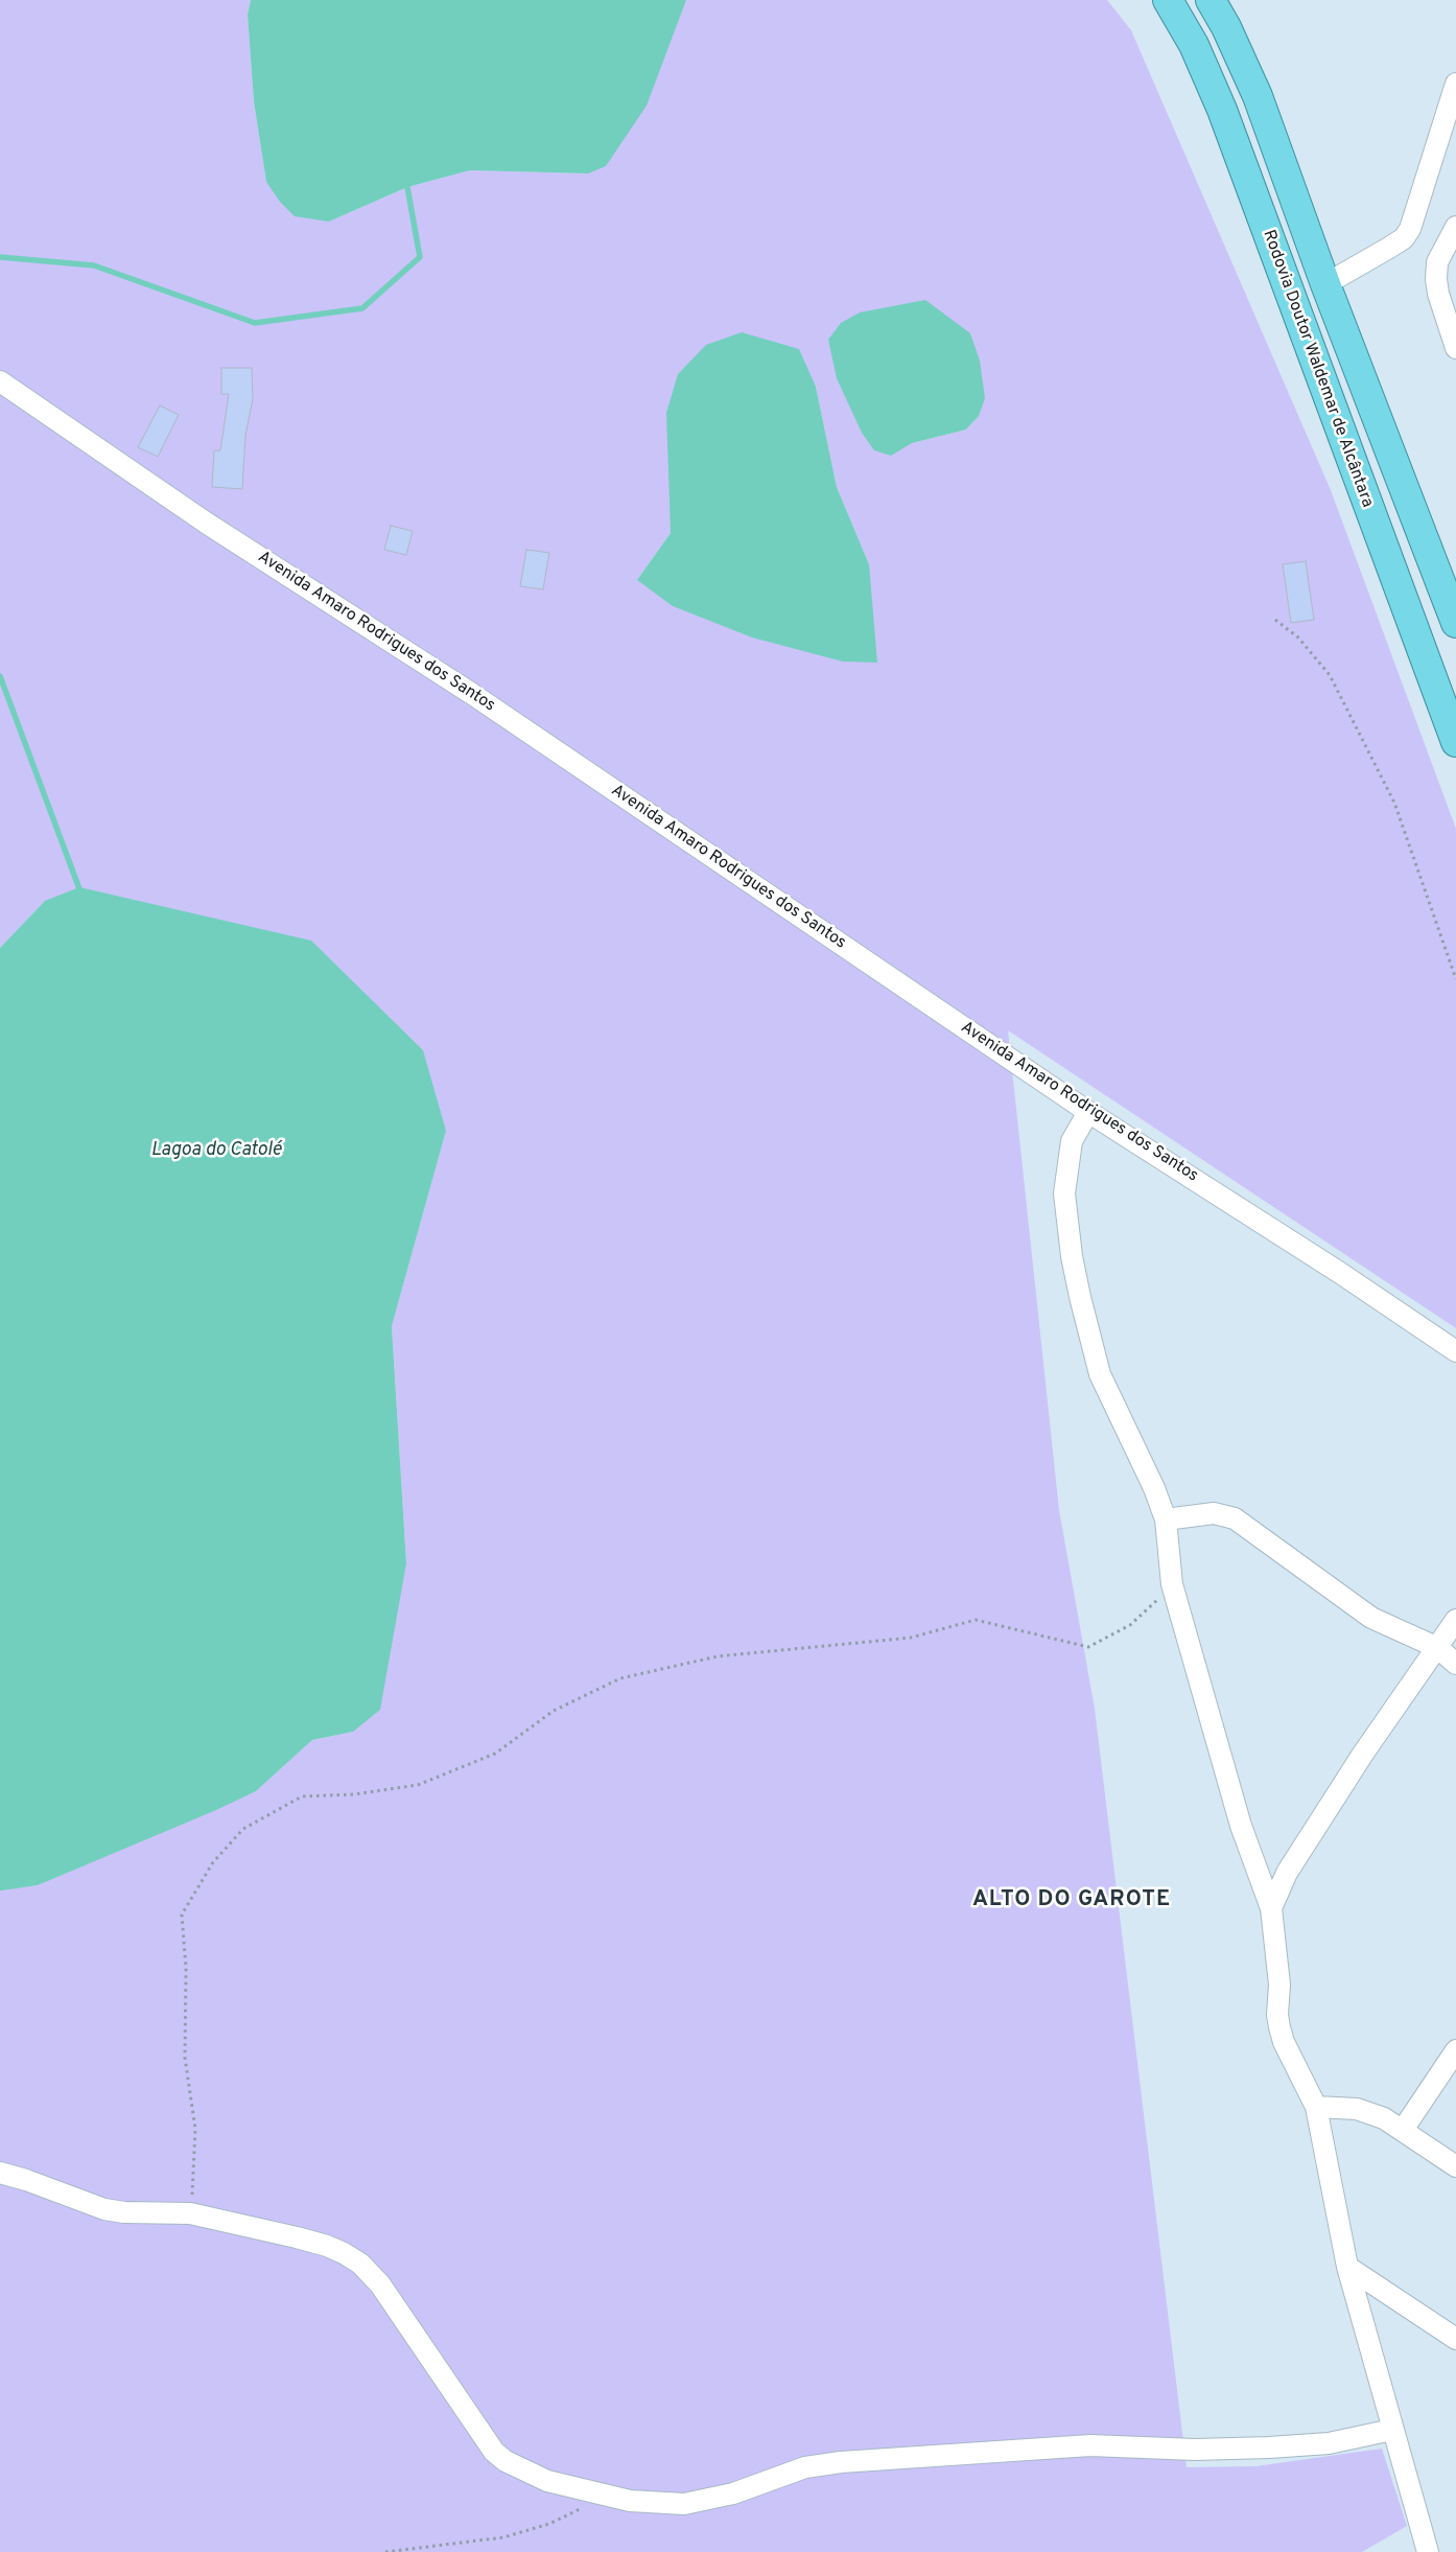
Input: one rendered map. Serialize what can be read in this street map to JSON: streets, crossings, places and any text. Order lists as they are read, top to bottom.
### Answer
{
  "streets": {
    "highway": ["Rodovia Doutor Waldemar de Alcântara"],
    "street": ["Avenida Amaro Rodrigues dos Santos"]
  },
  "districts": ["ALTO DO GAROTE"],
  "water": ["Lagoa do Catolé"]
}
